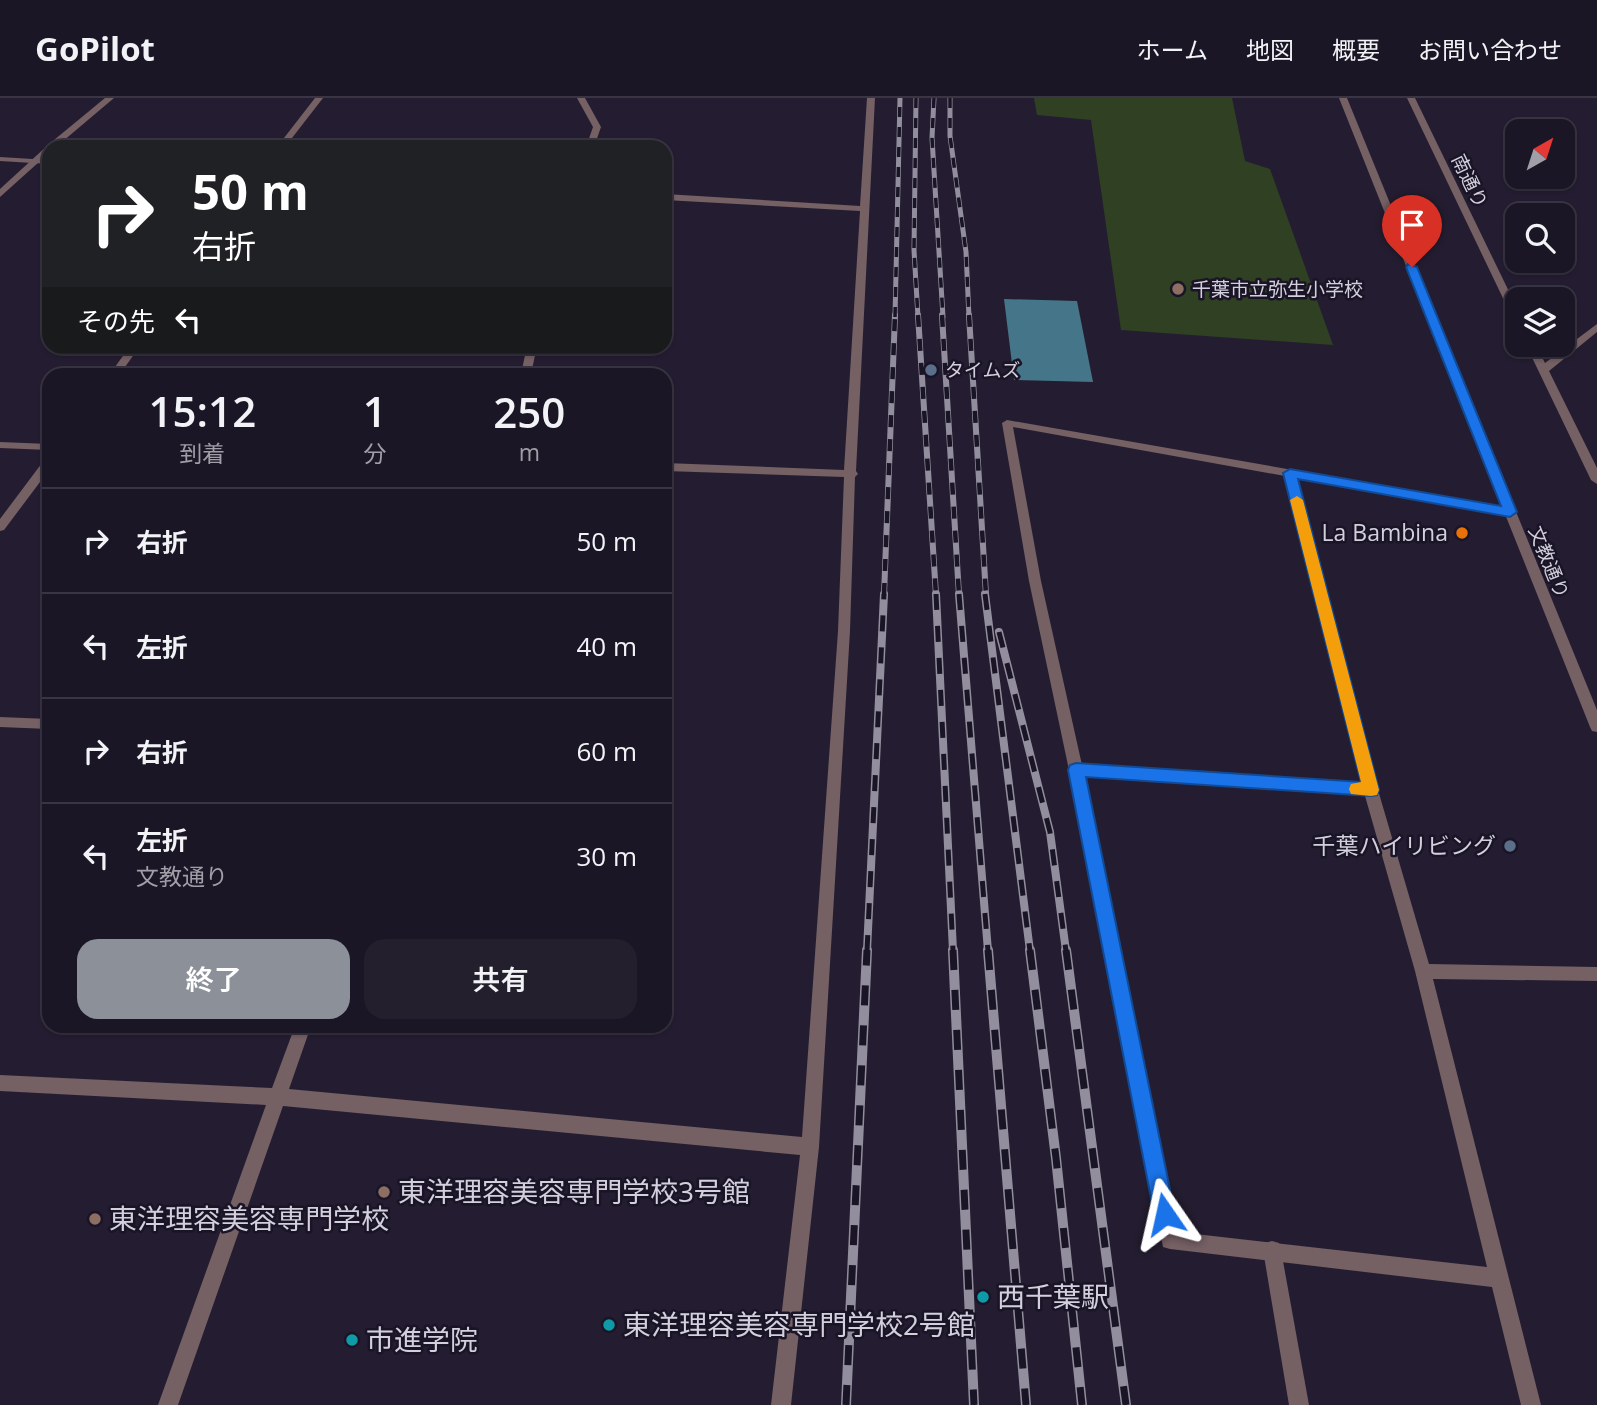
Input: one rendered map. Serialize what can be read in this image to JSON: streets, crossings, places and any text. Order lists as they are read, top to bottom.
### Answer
{
  "streets": {
    "street": ["南通り", "文教通り"]
  },
  "places": [
    "千葉市立弥生小学校",
    "タイムズ",
    "La Bambina",
    "千葉ハイリビング",
    "東洋理容美容専門学校3号館",
    "東洋理容美容専門学校",
    "西千葉駅",
    "東洋理容美容専門学校2号館",
    "市進学院"
  ],
  "north": "top right",
  "page": {
    "header": "GoPilot",
    "nav": [
      "ホーム",
      "地図",
      "概要",
      "お問い合わせ"
    ],
    "turn": ["50 m", "右折"],
    "then": "その先",
    "eta": [
      "15:12",
      "到着",
      "1",
      "分",
      "250",
      "m"
    ],
    "list": [
      {
        "name": "右折",
        "value": "50 m"
      },
      {
        "name": "左折",
        "value": "40 m"
      },
      {
        "name": "右折",
        "value": "60 m"
      },
      {
        "name": "左折",
        "note": "文教通り",
        "value": "30 m"
      }
    ],
    "buttons": ["終了", "共有"]
  }
}
